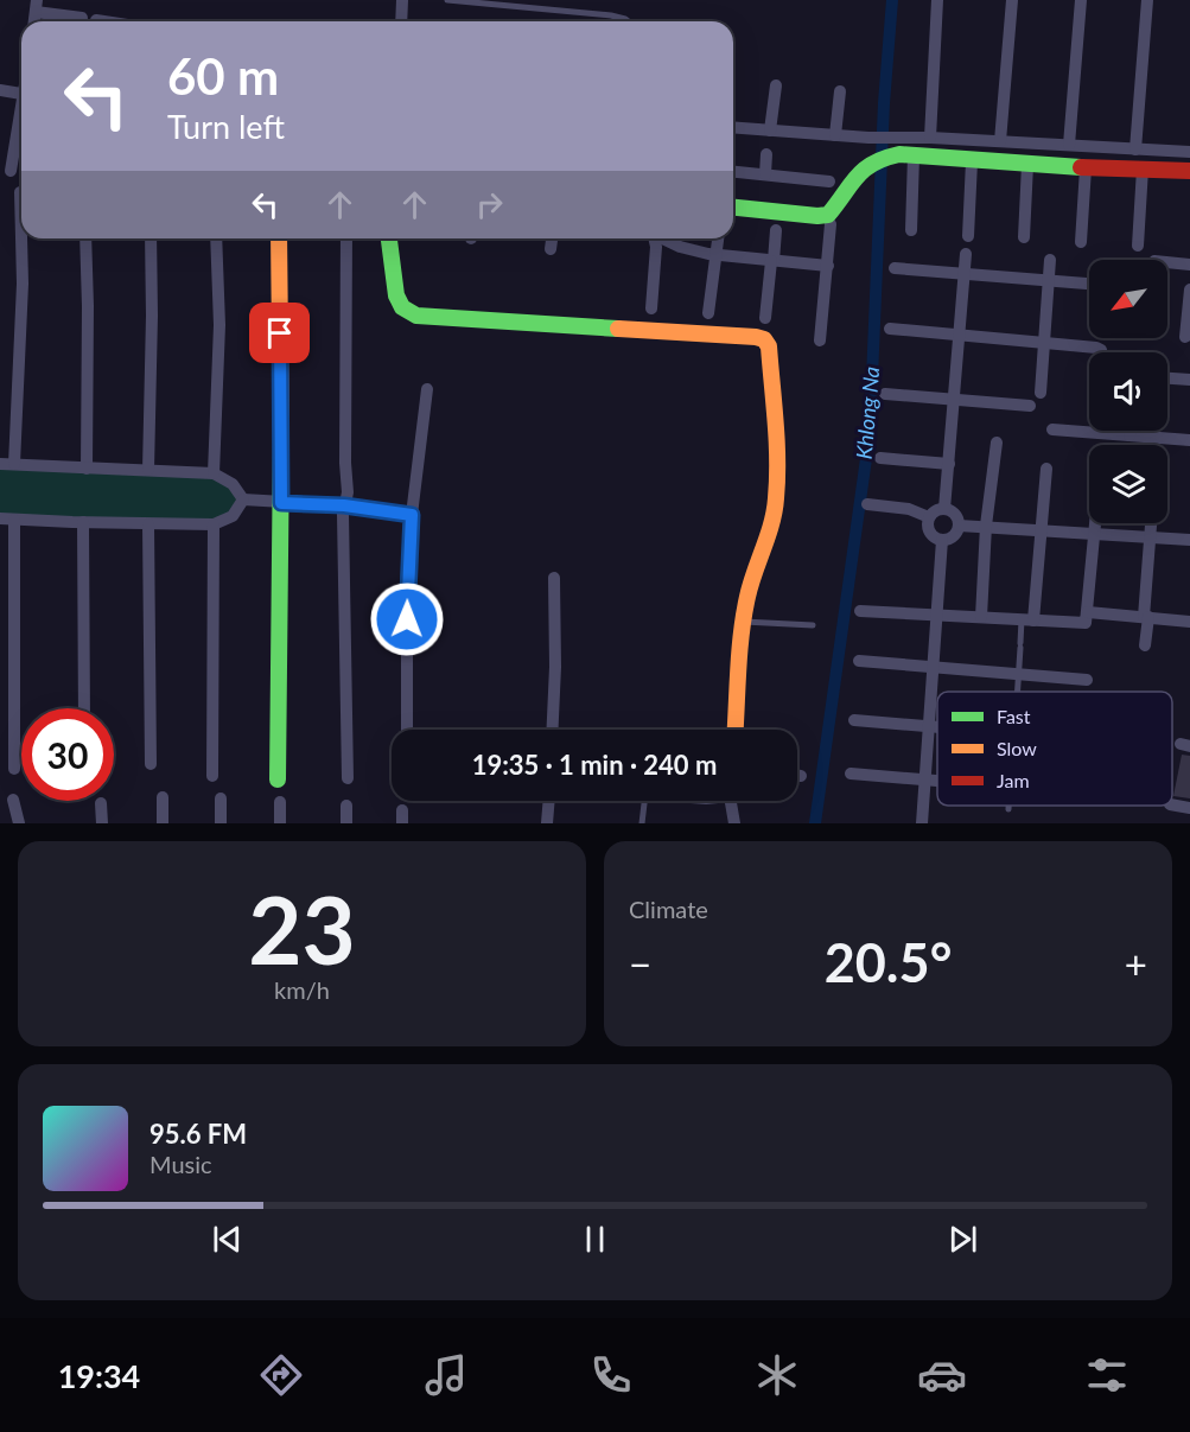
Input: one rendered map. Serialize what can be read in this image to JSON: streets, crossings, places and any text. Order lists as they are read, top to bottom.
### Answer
{
  "water": ["Khlong Na"],
  "legend": ["Fast", "Slow", "Jam"],
  "north": "bottom left",
  "page": {
    "turn": ["60 m", "Turn left"],
    "limit": "30",
    "trip": "19:35 · 1 min · 240 m",
    "tile": [
      ["23", "km/h"],
      "Climate"
    ],
    "heat": ["−", "20.5°", "+"],
    "song": ["95.6 FM", "Music"],
    "tabs": "19:34"
  }
}
